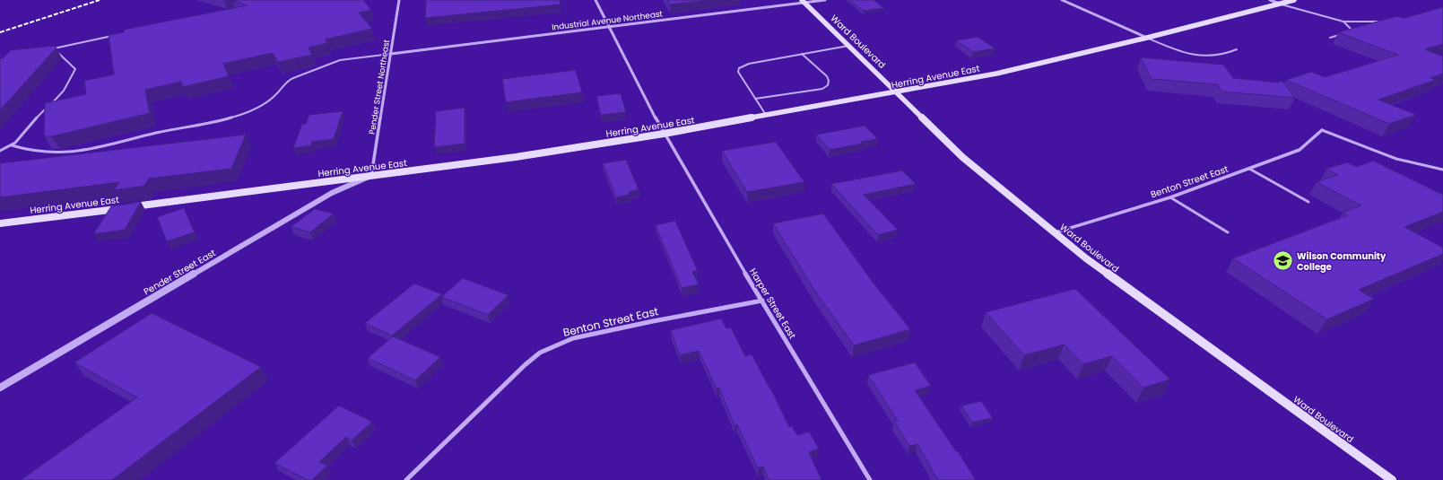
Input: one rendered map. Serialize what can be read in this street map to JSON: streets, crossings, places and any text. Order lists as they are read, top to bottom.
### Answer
{
  "streets": {
    "main road": ["Ward Boulevard", "Herring Avenue East"],
    "street": [
      "Industrial Avenue Northeast",
      "Pender Street Northeast",
      "Benton Street East",
      "Pender Street East",
      "Harper Street East"
    ]
  },
  "crossings": [
    ["Industrial Avenue Northeast", "Ward Boulevard"],
    ["Industrial Avenue Northeast", "Pender Street Northeast"],
    ["Industrial Avenue Northeast", "Harper Street East"],
    ["Ward Boulevard", "Herring Avenue East"],
    ["Ward Boulevard", "Benton Street East"],
    ["Herring Avenue East", "Pender Street Northeast"],
    ["Herring Avenue East", "Pender Street East"],
    ["Herring Avenue East", "Harper Street East"],
    ["Pender Street Northeast", "Pender Street East"],
    ["Benton Street East", "Harper Street East"]
  ],
  "places": {
    "school or university": ["Wilson Community College"]
  }
}
